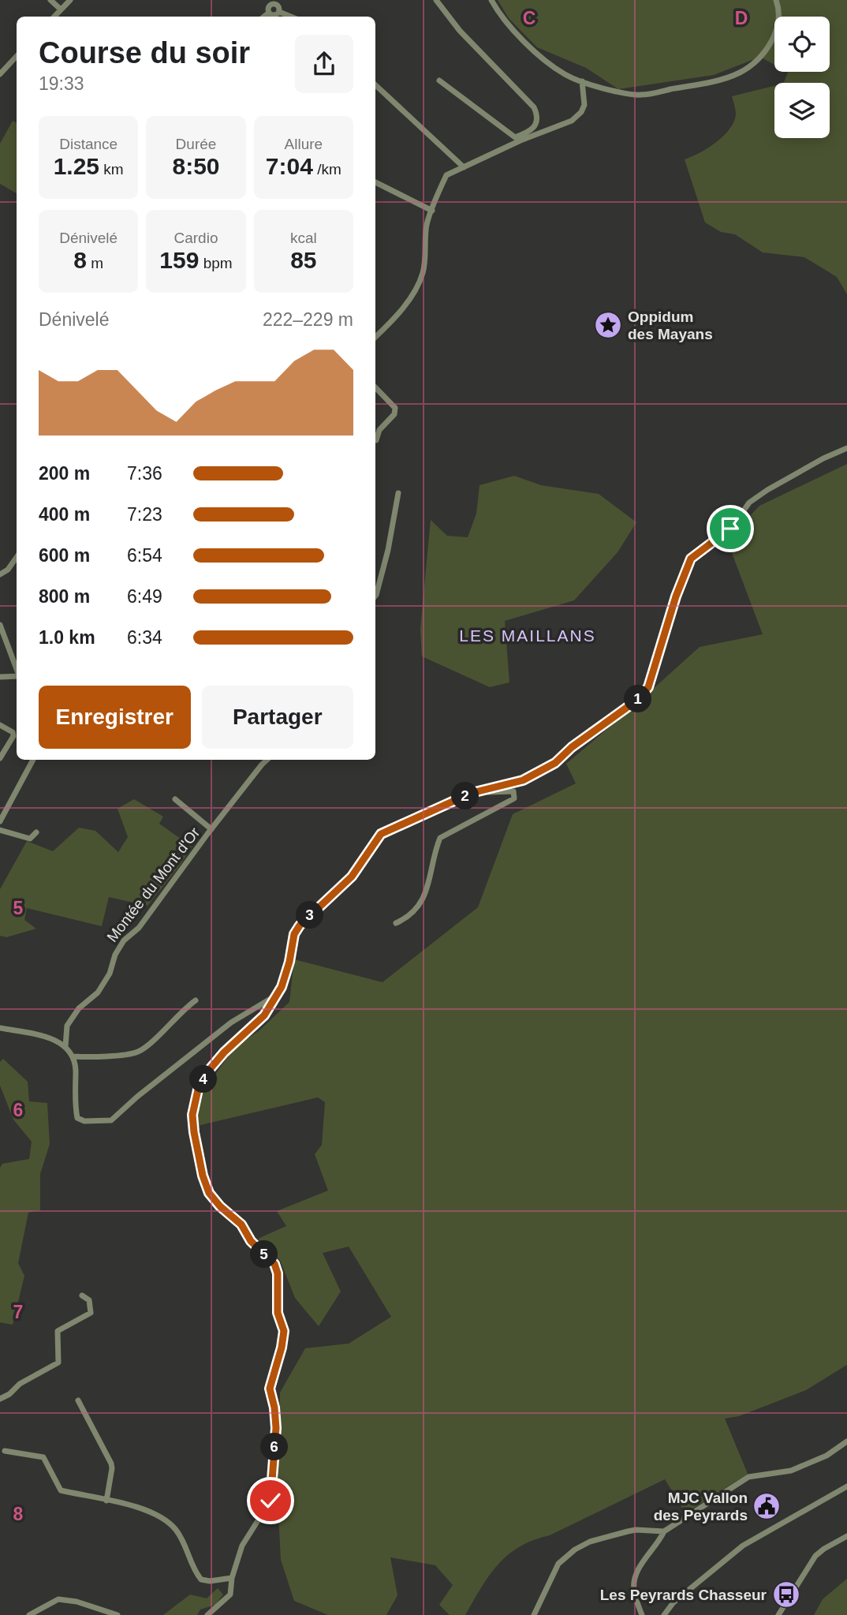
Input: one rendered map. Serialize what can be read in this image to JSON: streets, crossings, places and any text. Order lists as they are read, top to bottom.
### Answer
{
  "streets": {
    "street": ["Montée du Mont d'Or"]
  },
  "districts": ["LES MAILLANS"],
  "places": {
    "place": ["Oppidum des Mayans"],
    "public building": ["MJC Vallon des Peyrards"],
    "bus stop": ["Les Peyrards Chasseur"]
  },
  "page": {
    "heading": ["Course du soir", "19:33"],
    "stats": [
      ["Distance", "1.25 km"],
      ["Durée", "8:50"],
      ["Allure", "7:04 /km"],
      ["Dénivelé", "8 m"],
      ["Cardio", "159 bpm"],
      ["kcal", "85"]
    ],
    "chart": ["Dénivelé", "222–229 m"],
    "list": [
      {
        "name": "200 m",
        "note": "7:36"
      },
      {
        "name": "400 m",
        "note": "7:23"
      },
      {
        "name": "600 m",
        "note": "6:54"
      },
      {
        "name": "800 m",
        "note": "6:49"
      },
      {
        "name": "1.0 km",
        "note": "6:34"
      }
    ],
    "buttons": ["Enregistrer", "Partager"],
    "pins": [
      "1",
      "2",
      "3",
      "4",
      "5",
      "6"
    ]
  },
  "grid": {
    "columns": ["C", "D"],
    "rows": [
      "5",
      "6",
      "7",
      "8"
    ]
  }
}
